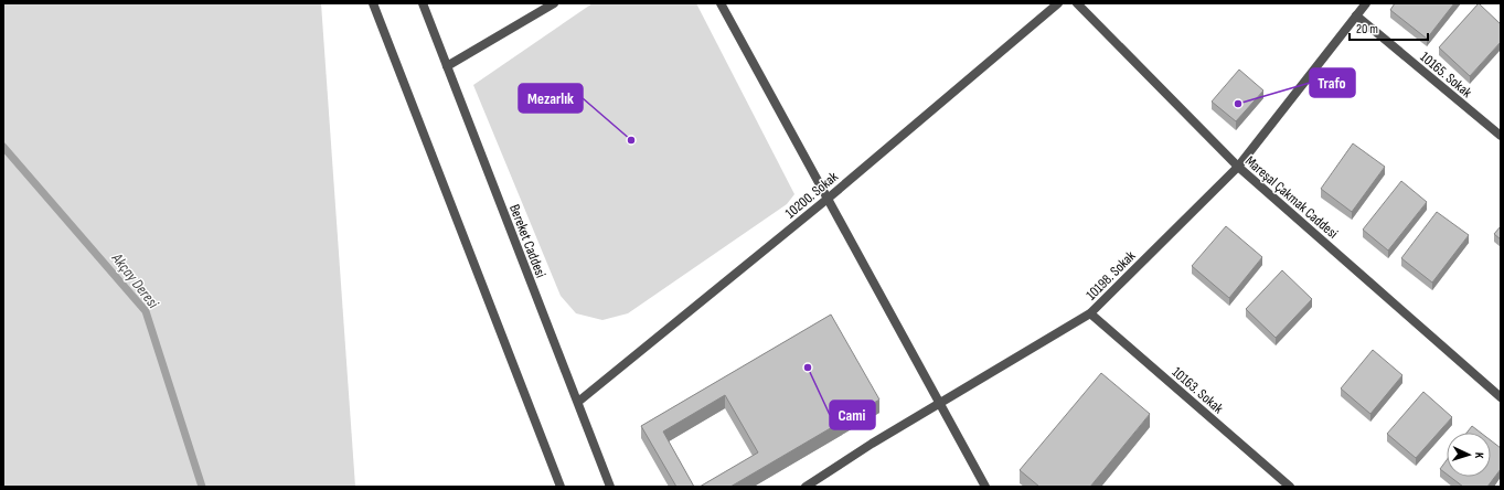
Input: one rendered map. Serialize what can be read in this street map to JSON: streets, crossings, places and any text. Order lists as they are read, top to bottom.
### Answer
{
  "streets": {
    "street": [
      "10165. Sokak",
      "10200. Sokak",
      "Mareşal Çakmak Caddesi",
      "Bereket Caddesi",
      "10198. Sokak",
      "10163. Sokak"
    ]
  },
  "crossings": [
    ["10165. Sokak", "10198. Sokak"],
    ["10200. Sokak", "Bereket Caddesi"],
    ["Mareşal Çakmak Caddesi", "10198. Sokak"],
    ["10198. Sokak", "10163. Sokak"]
  ],
  "water": ["Akçay Deresi"],
  "places": ["Trafo", "Mezarlık", "Cami"],
  "scale_bar": "20 m",
  "north": "right"
}
